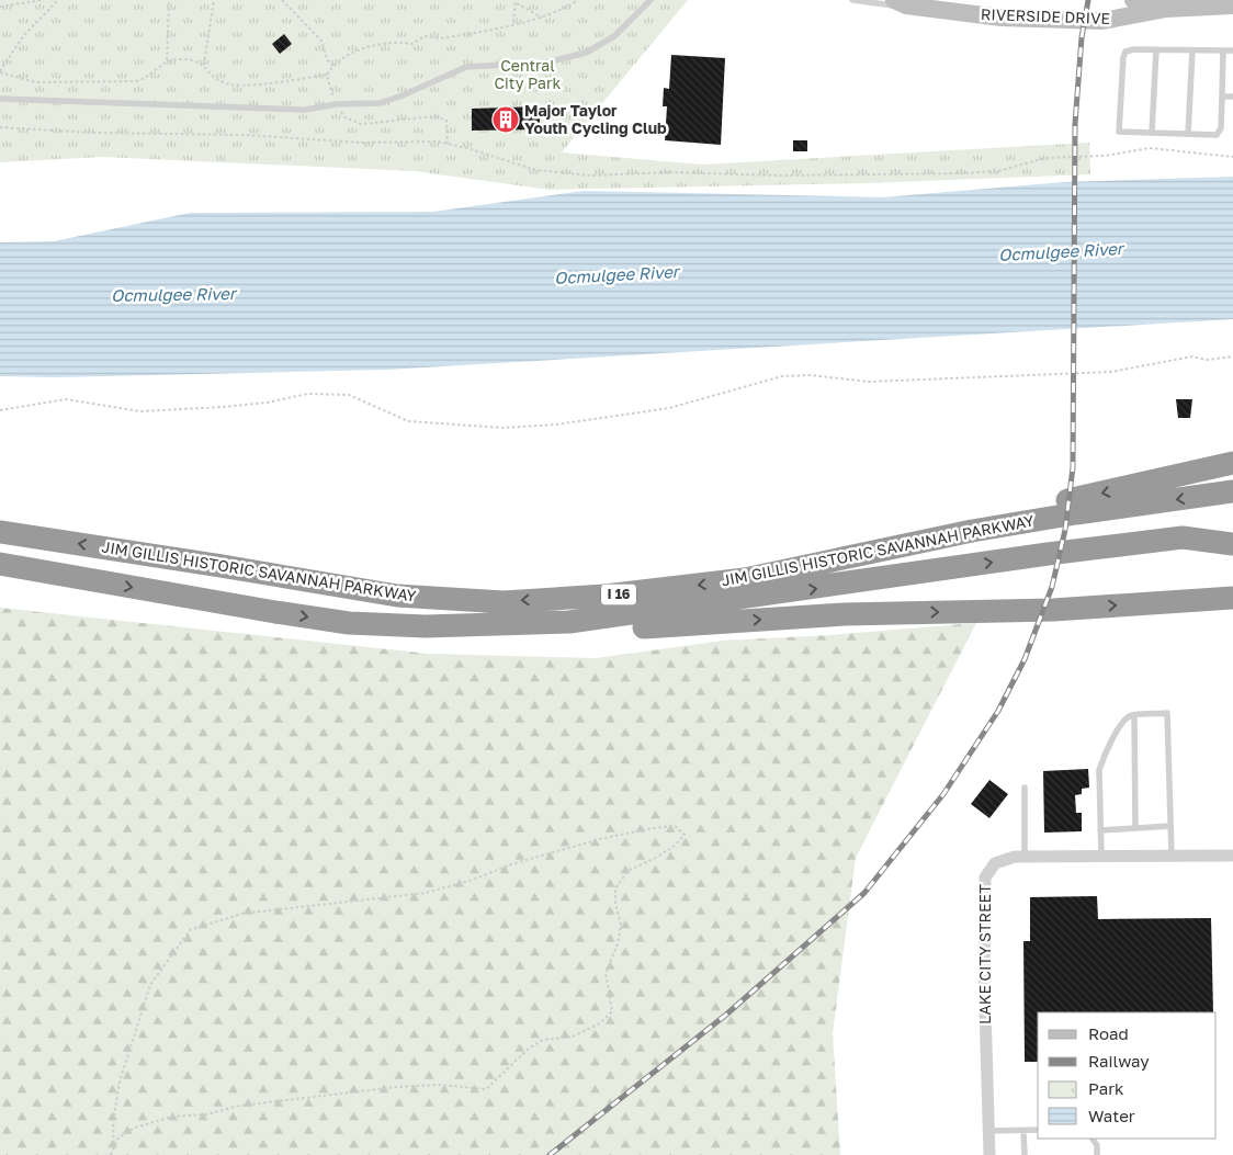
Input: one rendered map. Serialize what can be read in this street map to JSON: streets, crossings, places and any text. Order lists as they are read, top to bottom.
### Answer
{
  "streets": {
    "highway": ["JIM GILLIS HISTORIC SAVANNAH PARKWAY", "I 16"],
    "street": ["RIVERSIDE DRIVE", "LAKE CITY STREET"]
  },
  "water": ["Ocmulgee River"],
  "parks": ["Central City Park"],
  "places": {
    "building": ["Major Taylor Youth Cycling Club"]
  },
  "legend": [
    "Road",
    "Railway",
    "Park",
    "Water"
  ]
}
